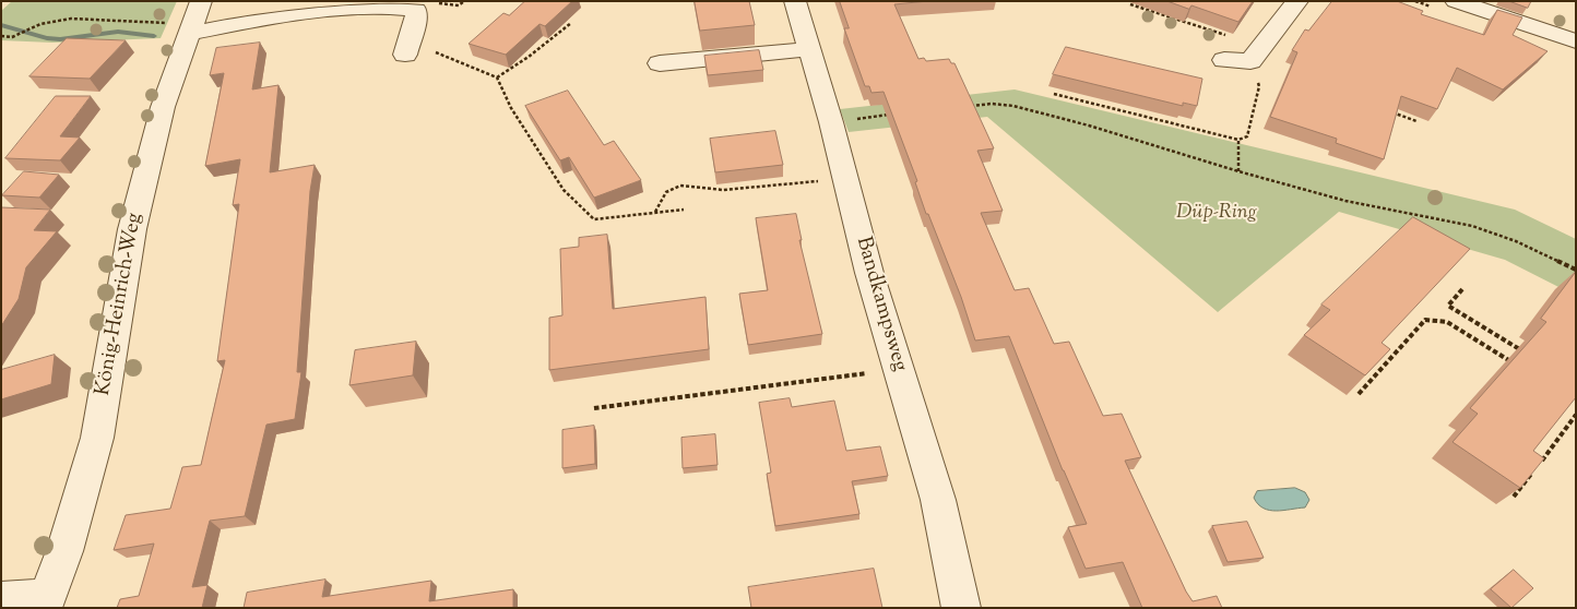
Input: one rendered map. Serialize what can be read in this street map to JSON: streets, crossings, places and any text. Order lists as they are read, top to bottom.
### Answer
{
  "streets": {
    "street": ["König-Heinrich-Weg", "Bandkampsweg"]
  },
  "parks": ["Düp-Ring"]
}
